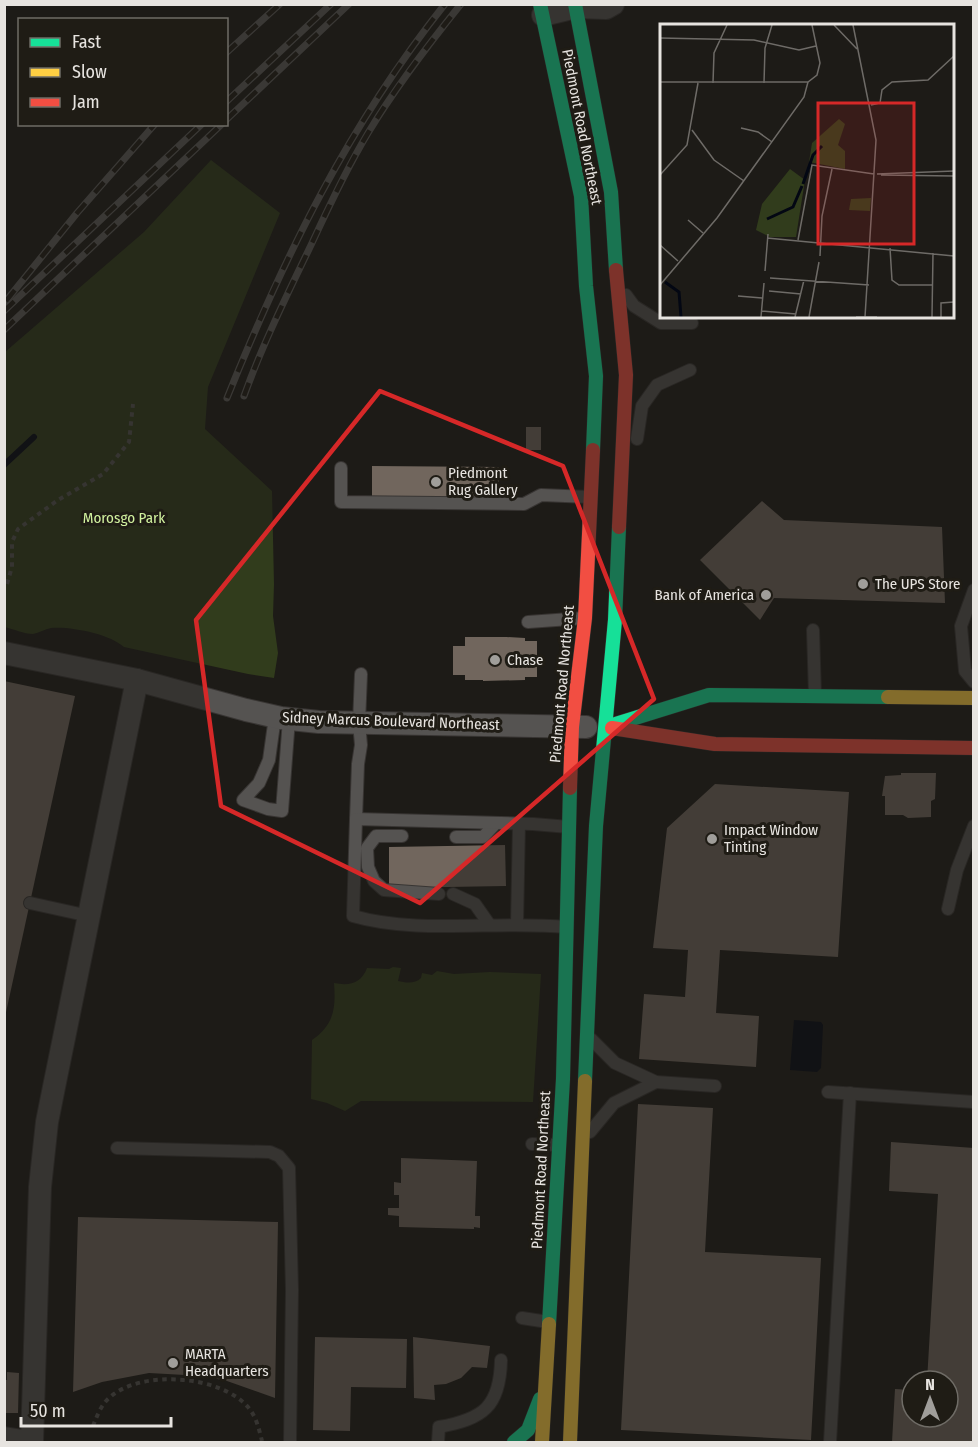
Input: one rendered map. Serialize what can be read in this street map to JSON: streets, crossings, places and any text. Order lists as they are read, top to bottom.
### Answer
{
  "streets": {
    "main road": ["Piedmont Road Northeast", "Sidney Marcus Boulevard Northeast"]
  },
  "crossings": [
    ["Piedmont Road Northeast", "Sidney Marcus Boulevard Northeast"]
  ],
  "parks": ["Morosgo Park"],
  "places": [
    "Piedmont Rug Gallery",
    "The UPS Store",
    "Bank of America",
    "Chase",
    "Impact Window Tinting",
    "MARTA Headquarters"
  ],
  "legend": ["Fast", "Slow", "Jam"],
  "scale_bar": "50 m",
  "north": "top"
}
